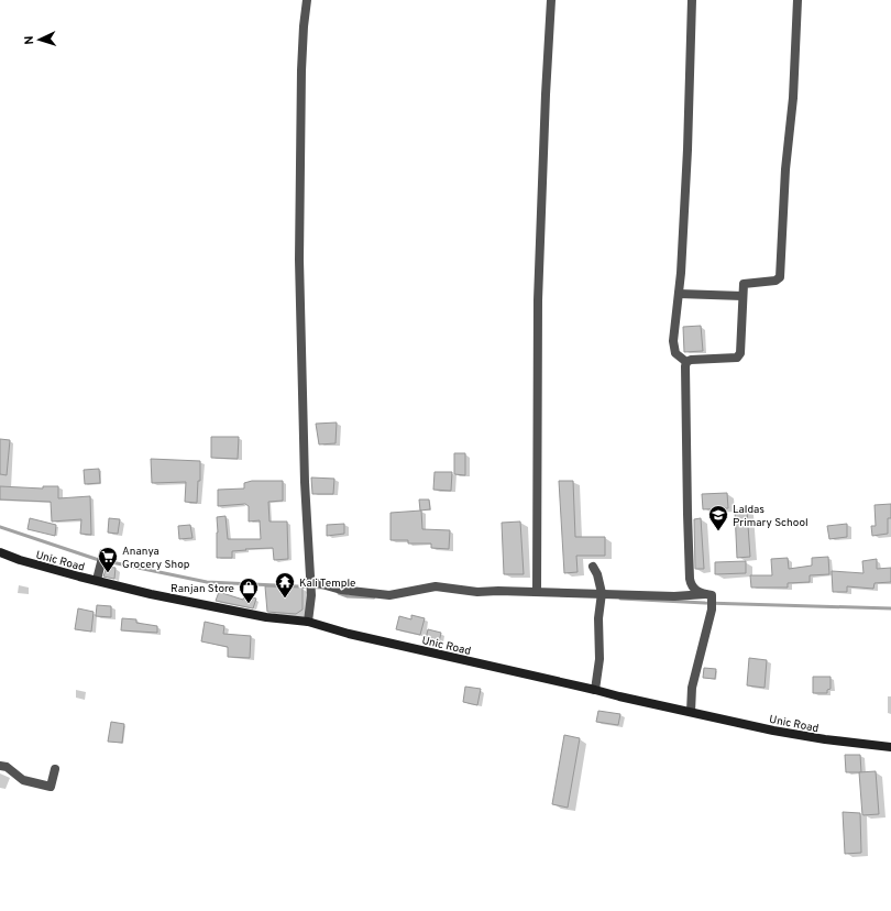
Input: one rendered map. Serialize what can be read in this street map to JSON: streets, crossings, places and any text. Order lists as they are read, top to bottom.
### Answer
{
  "streets": {
    "main road": ["Unic Road"]
  },
  "places": {
    "school or university": ["Laldas Primary School"],
    "supermarket": ["Ananya Grocery Shop"],
    "temple": ["Kali Temple"],
    "shop": ["Ranjan Store"]
  },
  "north": "left"
}
